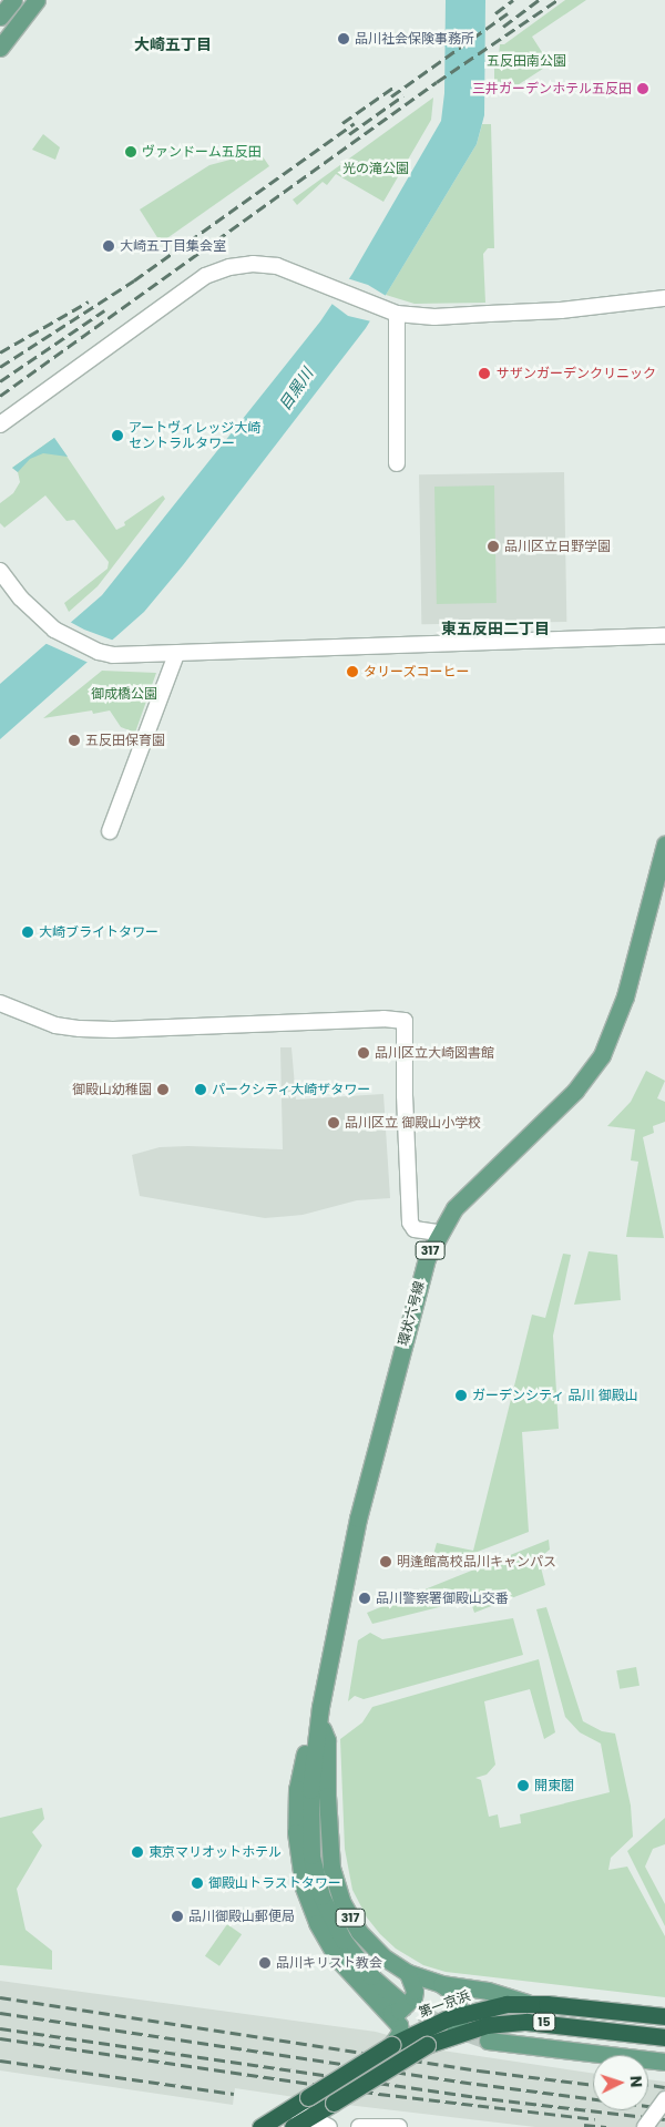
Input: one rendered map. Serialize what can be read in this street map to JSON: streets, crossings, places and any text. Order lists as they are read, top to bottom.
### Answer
{
  "streets": {
    "highway": ["第一京浜", "15"],
    "main road": ["317", "環状六号線"]
  },
  "crossings": [
    ["317", "環状六号線"],
    ["317", "第一京浜"]
  ],
  "districts": ["大崎五丁目", "東五反田二丁目"],
  "water": ["目黒川"],
  "parks": ["五反田南公園", "光の滝公園", "御成橋公園"],
  "places": [
    "品川社会保険事務所",
    "三井ガーデンホテル五反田",
    "ヴァンドーム五反田",
    "大崎五丁目集会室",
    "サザンガーデンクリニック",
    "アートヴィレッジ大崎 セントラルタワー",
    "品川区立日野学園",
    "タリーズコーヒー",
    "五反田保育園",
    "大崎ブライトタワー",
    "品川区立大崎図書館",
    "御殿山幼稚園",
    "パークシティ大崎ザタワー",
    "品川区立 御殿山小学校",
    "ガーデンシティ 品川 御殿山",
    "明逢館高校品川キャンパス",
    "品川警察署御殿山交番",
    "開東閣",
    "東京マリオットホテル",
    "御殿山トラストタワー",
    "品川御殿山郵便局",
    "品川キリスト教会"
  ],
  "north": "right"
}
